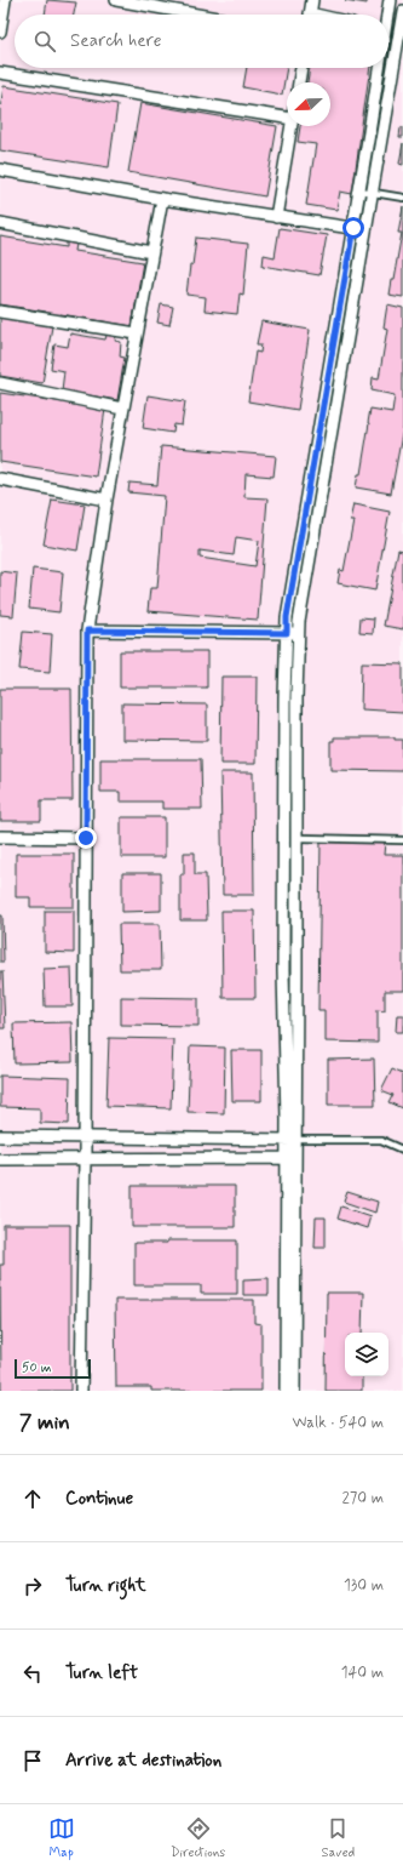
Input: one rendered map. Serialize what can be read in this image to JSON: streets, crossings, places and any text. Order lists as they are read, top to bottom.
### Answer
{
  "scale_bar": "50 m",
  "north": "bottom left",
  "page": {
    "search": "Search here",
    "scale": "50 m",
    "heading": ["7 min", "Walk · 540 m"],
    "list": [
      ["Continue", "270 m"],
      ["Turn right", "130 m"],
      ["Turn left", "140 m"],
      "Arrive at destination"
    ],
    "nav": ["Map", "Directions", "Saved"]
  }
}
